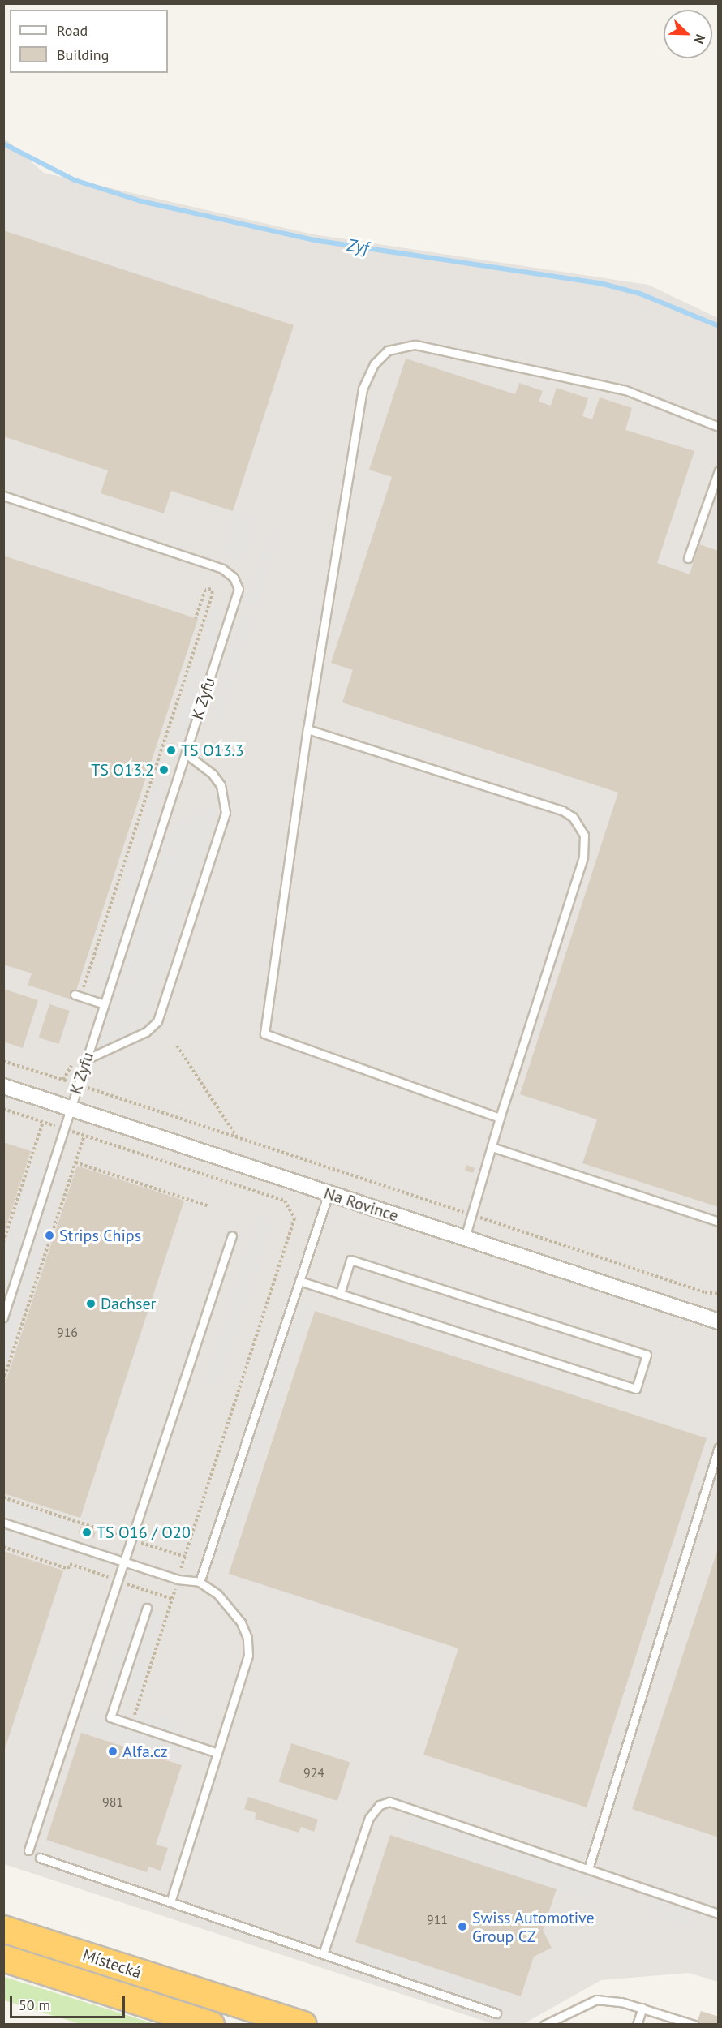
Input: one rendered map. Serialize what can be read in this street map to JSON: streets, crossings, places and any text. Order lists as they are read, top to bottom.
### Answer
{
  "streets": {
    "highway": ["Místecká"],
    "street": ["Na Rovince"],
    "lane": ["K Zyfu"]
  },
  "crossings": [
    ["K Zyfu", "Na Rovince"]
  ],
  "water": ["Zyf"],
  "places": [
    "TS O13.3",
    "TS O13.2",
    "Strips Chips",
    "Dachser",
    "TS O16 / O20",
    "Alfa.cz",
    "Swiss Automotive Group CZ"
  ],
  "house_numbers": [
    "916",
    "924",
    "981",
    "911"
  ],
  "legend": ["Road", "Building"],
  "scale_bar": "50 m",
  "north": "bottom right"
}
